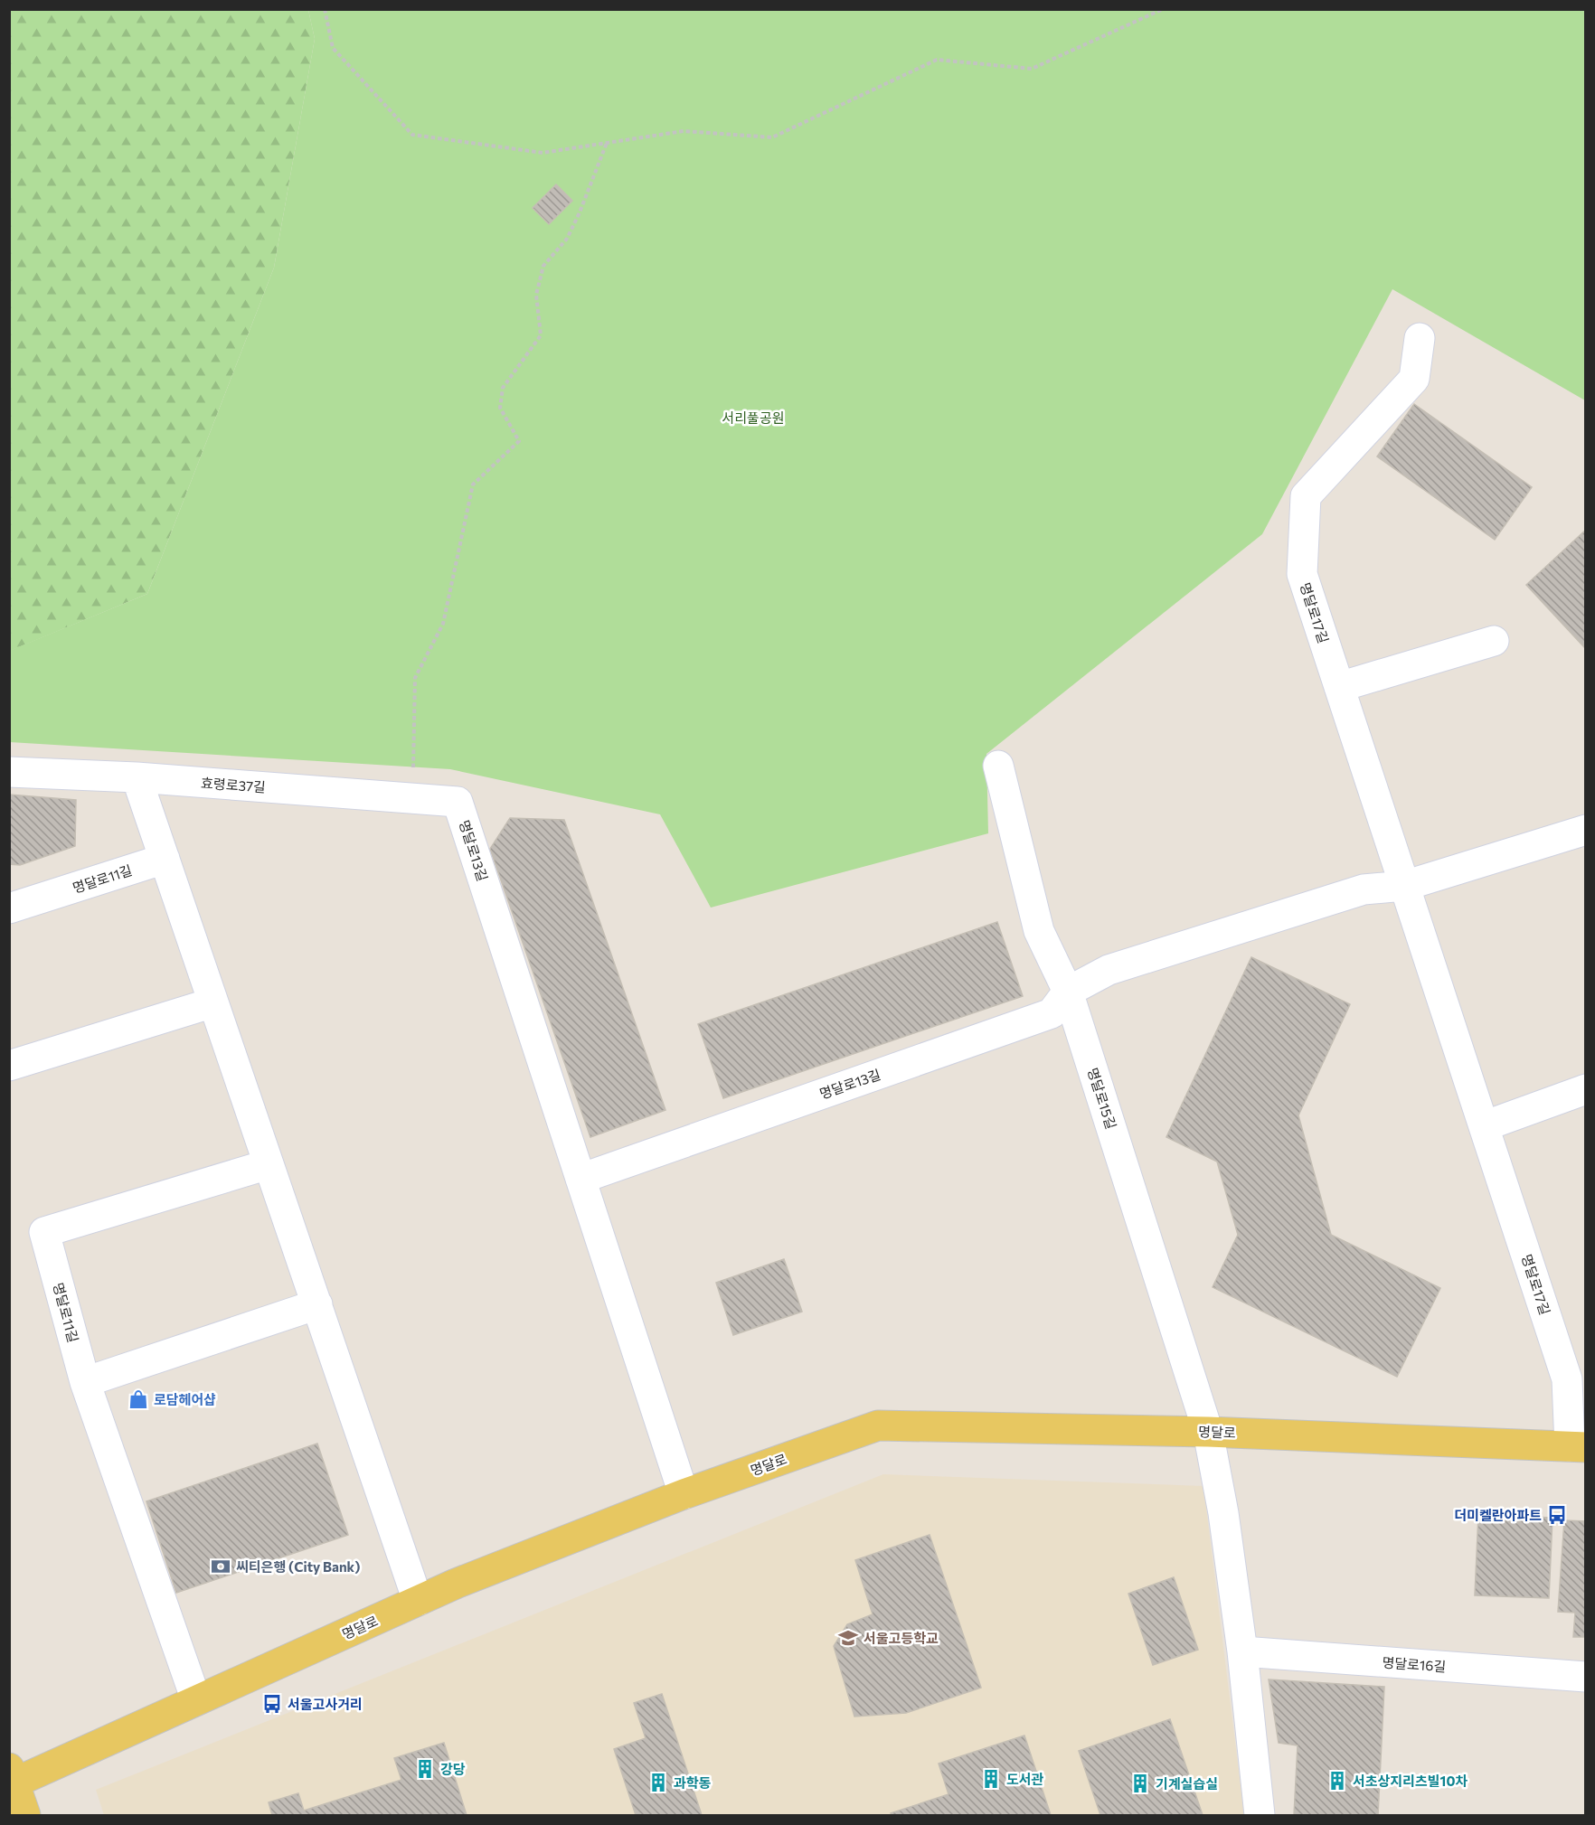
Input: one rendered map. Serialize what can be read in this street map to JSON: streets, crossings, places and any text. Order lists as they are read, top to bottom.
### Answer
{
  "streets": {
    "main road": ["명달로"],
    "street": [
      "명달로17길",
      "효령로37길",
      "명달로13길",
      "명달로11길",
      "명달로15길",
      "명달로16길"
    ]
  },
  "crossings": [
    ["명달로17길", "명달로13길"],
    ["명달로17길", "명달로"],
    ["효령로37길", "명달로13길"],
    ["명달로13길", "명달로15길"],
    ["명달로13길", "명달로"],
    ["명달로15길", "명달로"]
  ],
  "parks": ["서리풀공원"],
  "places": {
    "shop": ["로담헤어샵"],
    "bus stop": ["더미켈란아파트", "서울고사거리"],
    "bank": ["씨티은행 (City Bank)"],
    "school or university": ["서울고등학교"],
    "building": [
      "강당",
      "도서관",
      "서초상지리츠빌10차",
      "과학동",
      "기계실습실"
    ]
  }
}
